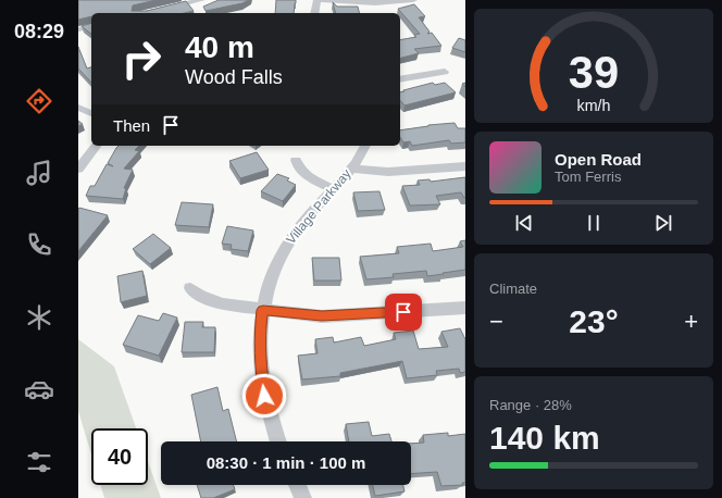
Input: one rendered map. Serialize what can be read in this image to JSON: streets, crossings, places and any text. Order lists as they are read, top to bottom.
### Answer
{
  "streets": {
    "street": ["Village Parkway"]
  },
  "page": {
    "tabs": "08:29",
    "turn": ["40 m", "Wood Falls"],
    "then": "Then",
    "song": ["Open Road", "Tom Ferris"],
    "tile": [
      "Climate",
      ["Range · 28%", "140 km"]
    ],
    "heat": ["−", "23°", "+"],
    "limit": "40",
    "trip": "08:30 · 1 min · 100 m",
    "gauge": ["39", "km/h"]
  }
}
